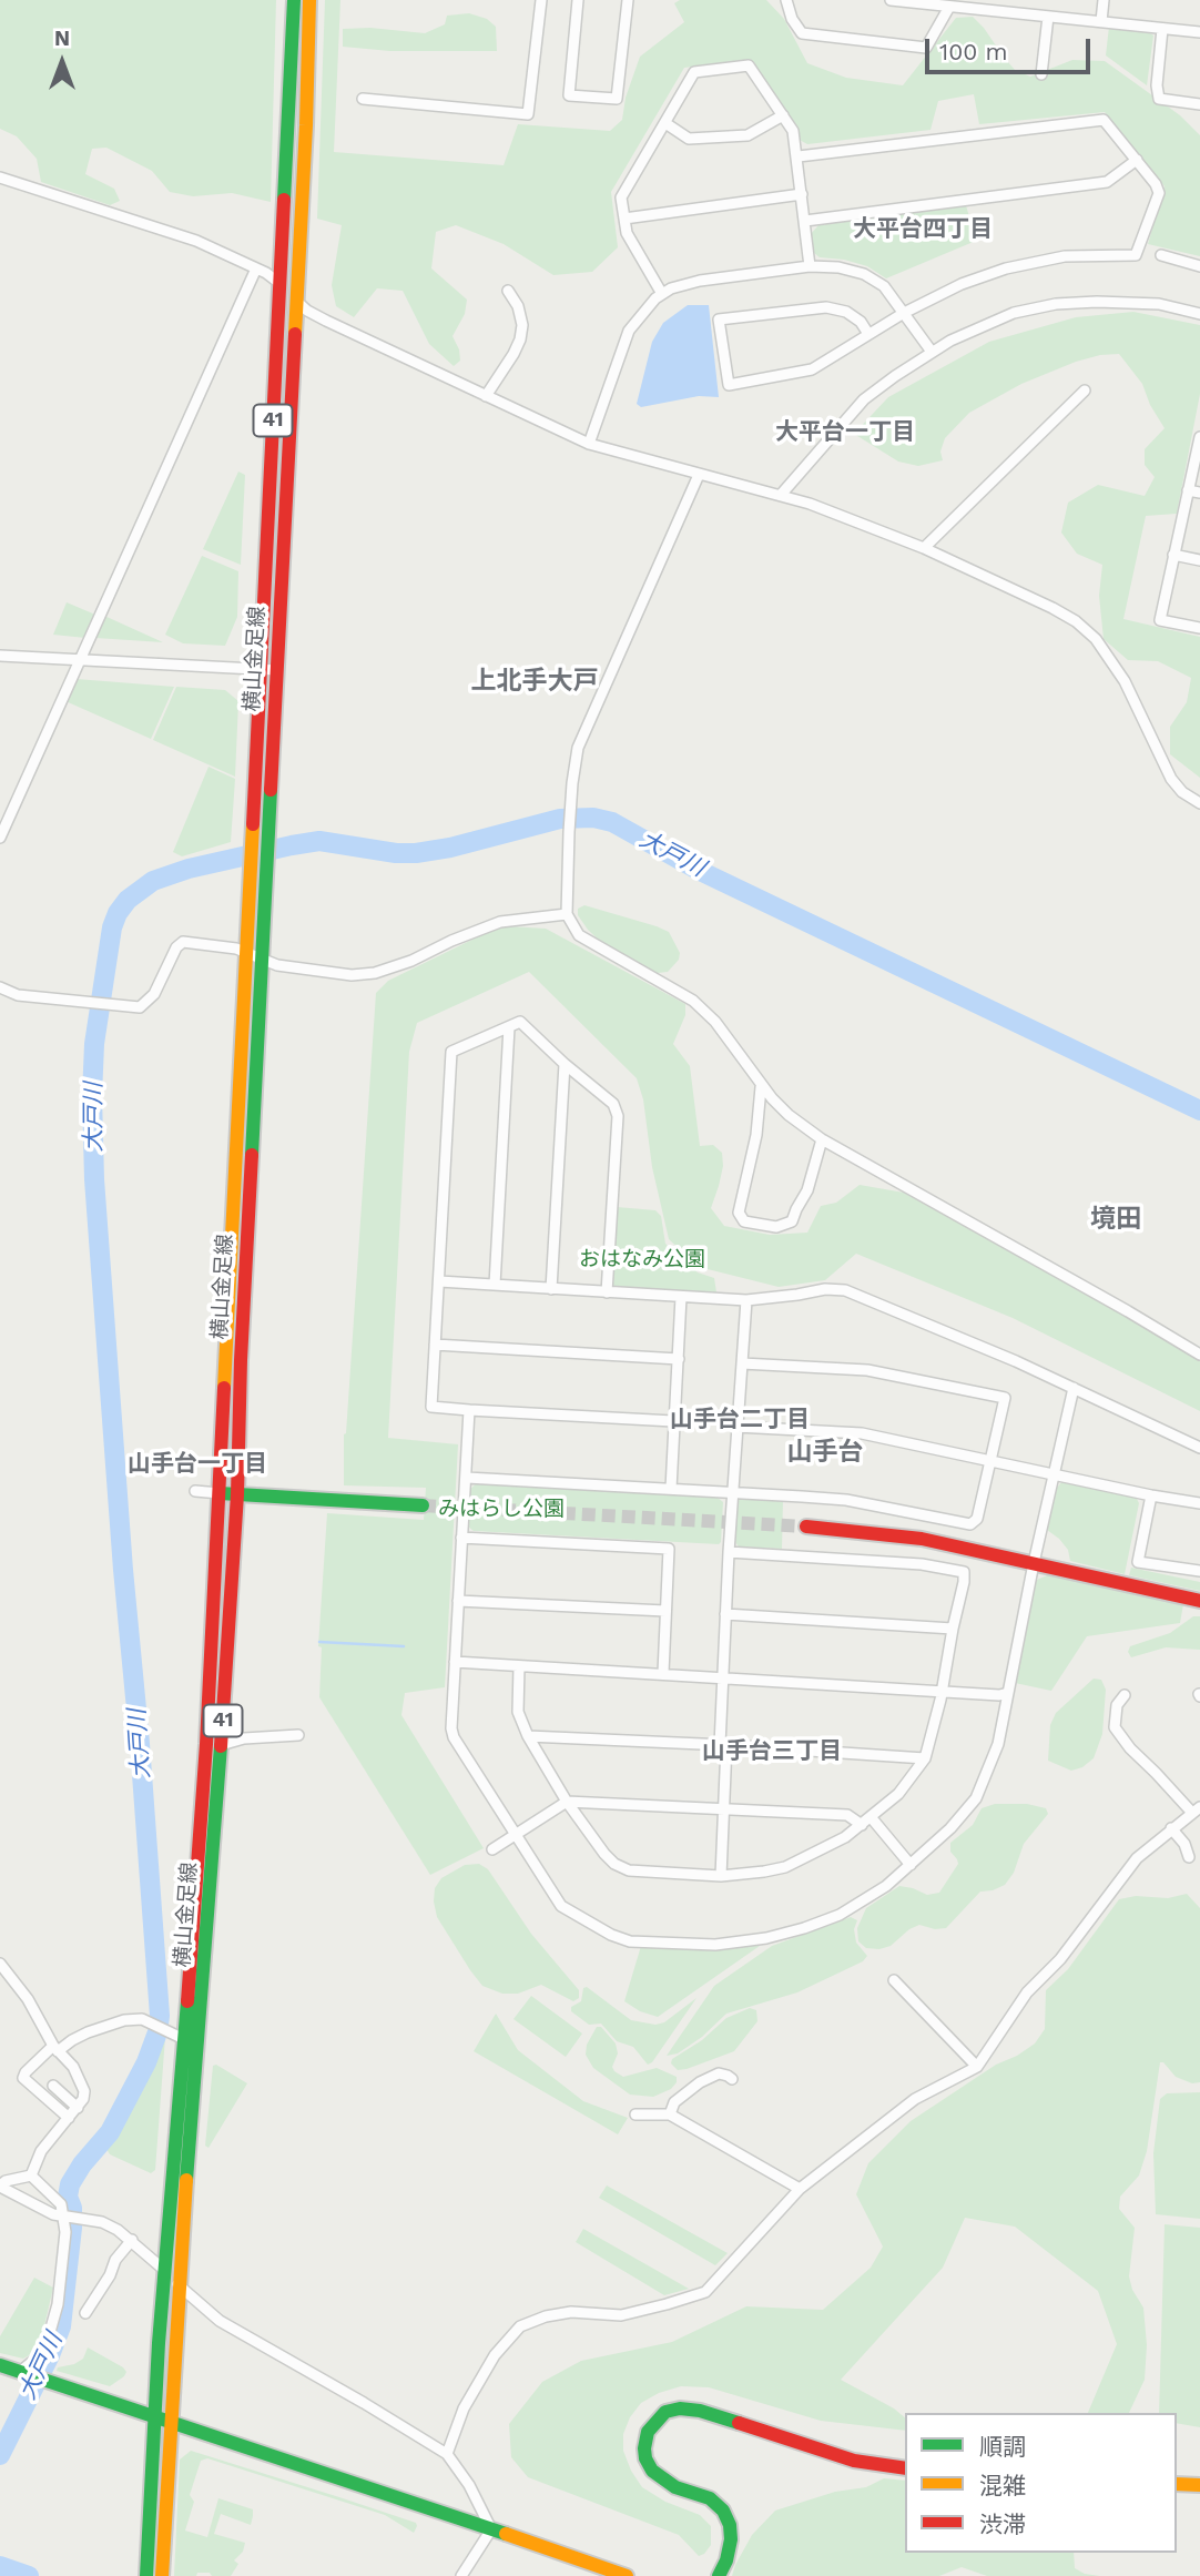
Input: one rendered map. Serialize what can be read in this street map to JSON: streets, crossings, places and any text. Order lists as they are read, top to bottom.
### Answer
{
  "streets": {
    "main road": ["41", "横山金足線"]
  },
  "districts": [
    "大平台四丁目",
    "大平台一丁目",
    "上北手大戸",
    "境田",
    "山手台二丁目",
    "山手台",
    "山手台一丁目",
    "山手台三丁目"
  ],
  "water": ["大戸川"],
  "parks": ["おはなみ公園", "みはらし公園"],
  "legend": ["順調", "混雑", "渋滞"],
  "scale_bar": "100 m",
  "north": "top"
}
